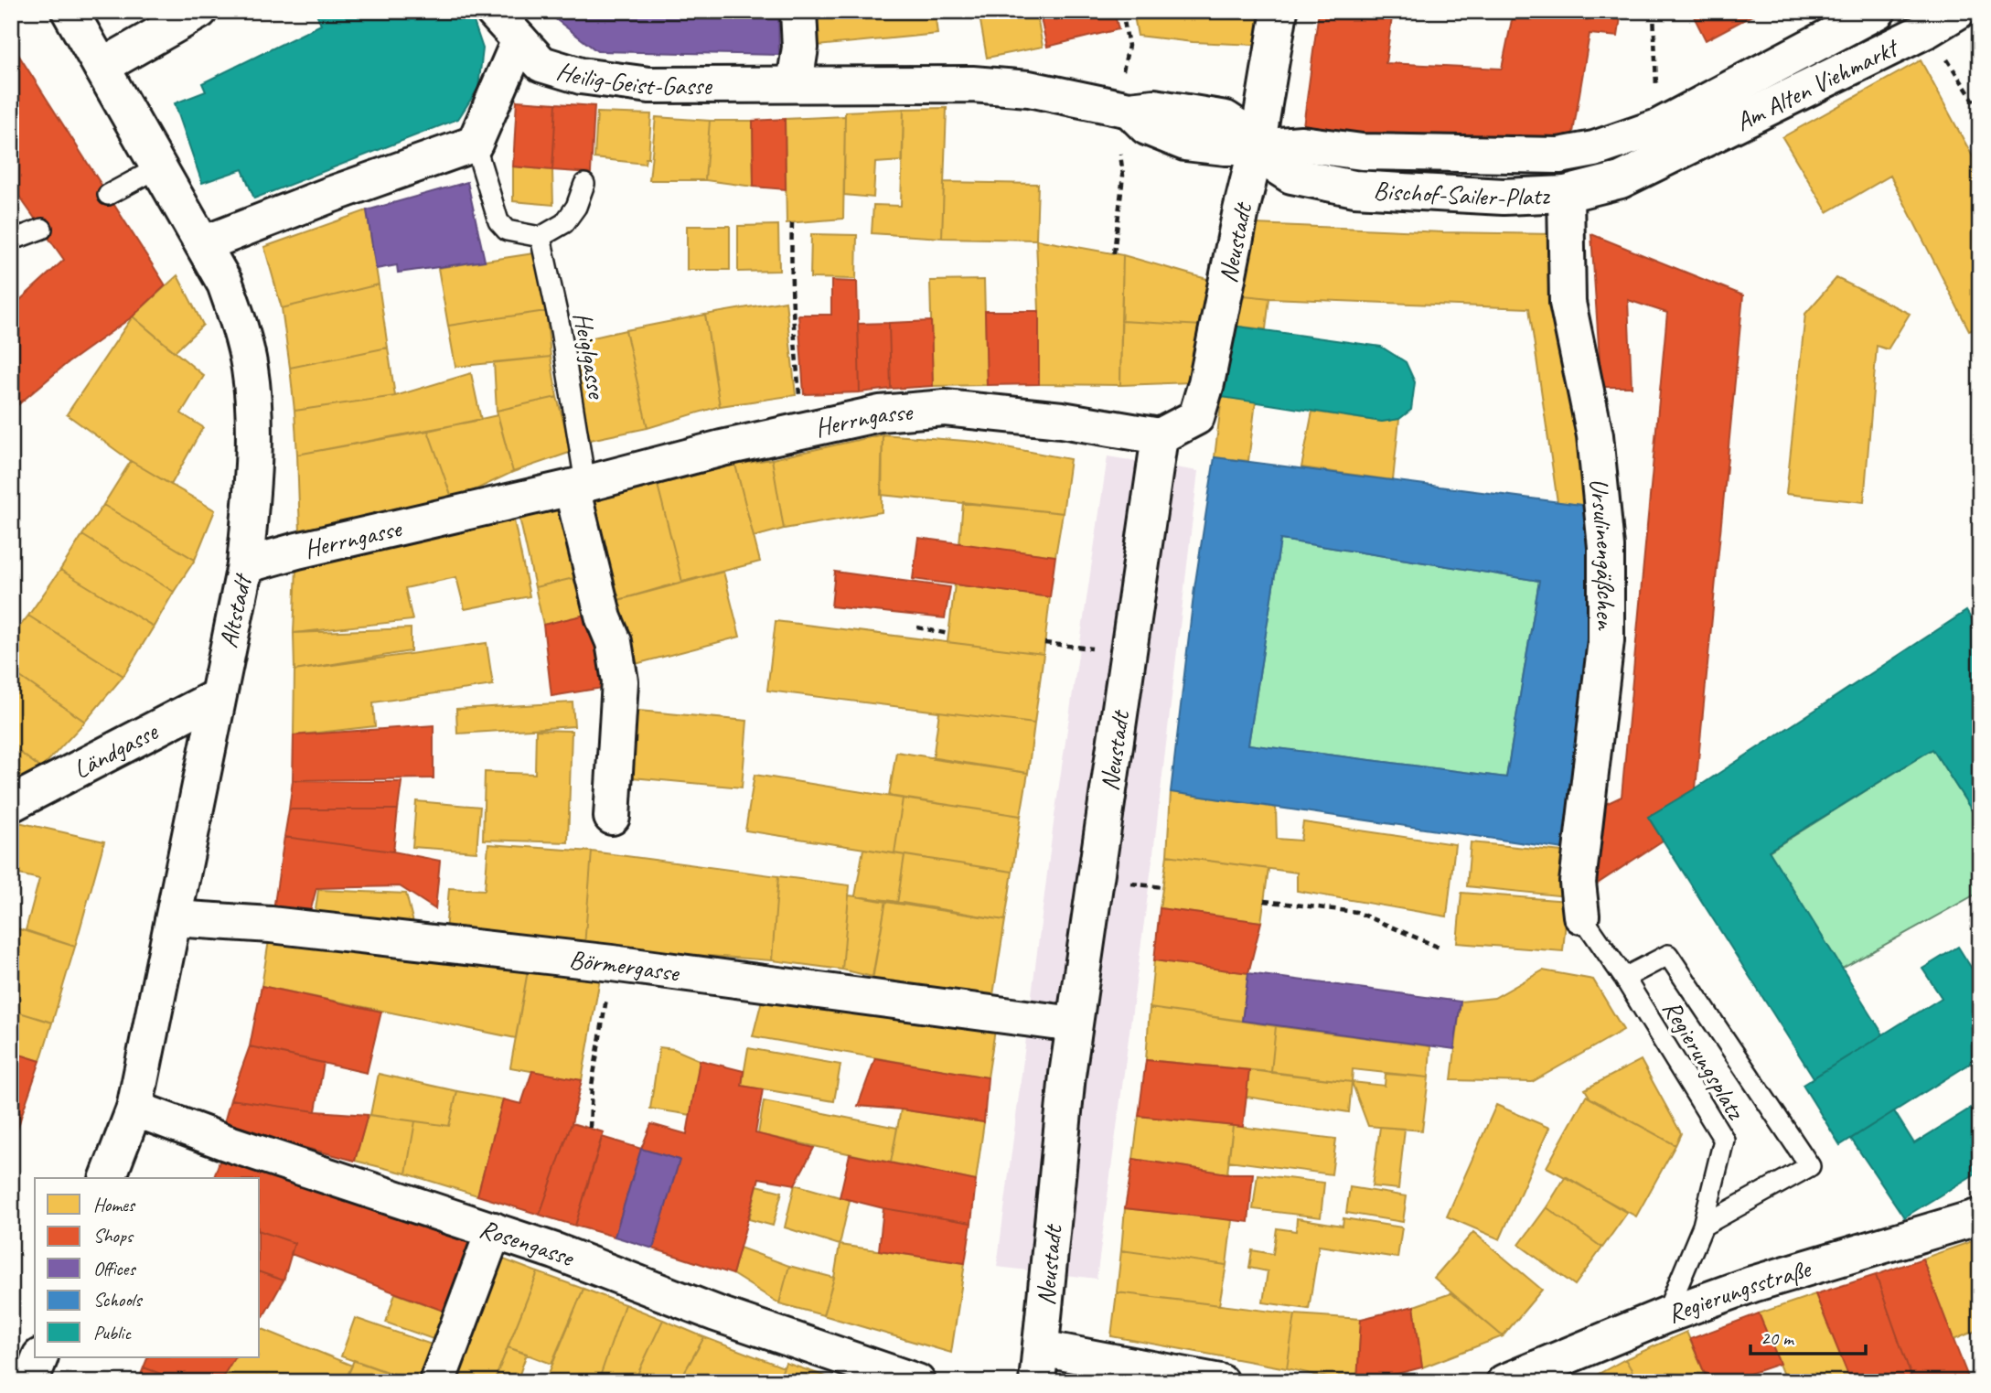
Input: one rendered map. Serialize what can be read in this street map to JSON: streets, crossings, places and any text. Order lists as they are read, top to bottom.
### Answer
{
  "streets": {
    "street": [
      "Heilig-Geist-Gasse",
      "Am Alten Viehmarkt",
      "Bischof-Sailer-Platz",
      "Neustadt",
      "Herrngasse",
      "Ursulinengäßchen",
      "Altstadt",
      "Ländgasse",
      "Börmergasse",
      "Rosengasse",
      "Regierungsstraße"
    ],
    "lane": ["Heiglgasse", "Regierungsplatz"]
  },
  "crossings": [
    ["Heilig-Geist-Gasse", "Bischof-Sailer-Platz"],
    ["Am Alten Viehmarkt", "Bischof-Sailer-Platz"],
    ["Bischof-Sailer-Platz", "Neustadt"],
    ["Bischof-Sailer-Platz", "Ursulinengäßchen"],
    ["Neustadt", "Herrngasse"],
    ["Neustadt", "Börmergasse"],
    ["Heiglgasse", "Herrngasse"],
    ["Herrngasse", "Altstadt"],
    ["Ursulinengäßchen", "Regierungsplatz"],
    ["Altstadt", "Ländgasse"],
    ["Altstadt", "Börmergasse"],
    ["Altstadt", "Rosengasse"],
    ["Regierungsplatz", "Regierungsstraße"]
  ],
  "legend": [
    "Homes",
    "Shops",
    "Offices",
    "Schools",
    "Public"
  ],
  "scale_bar": "20 m"
}
